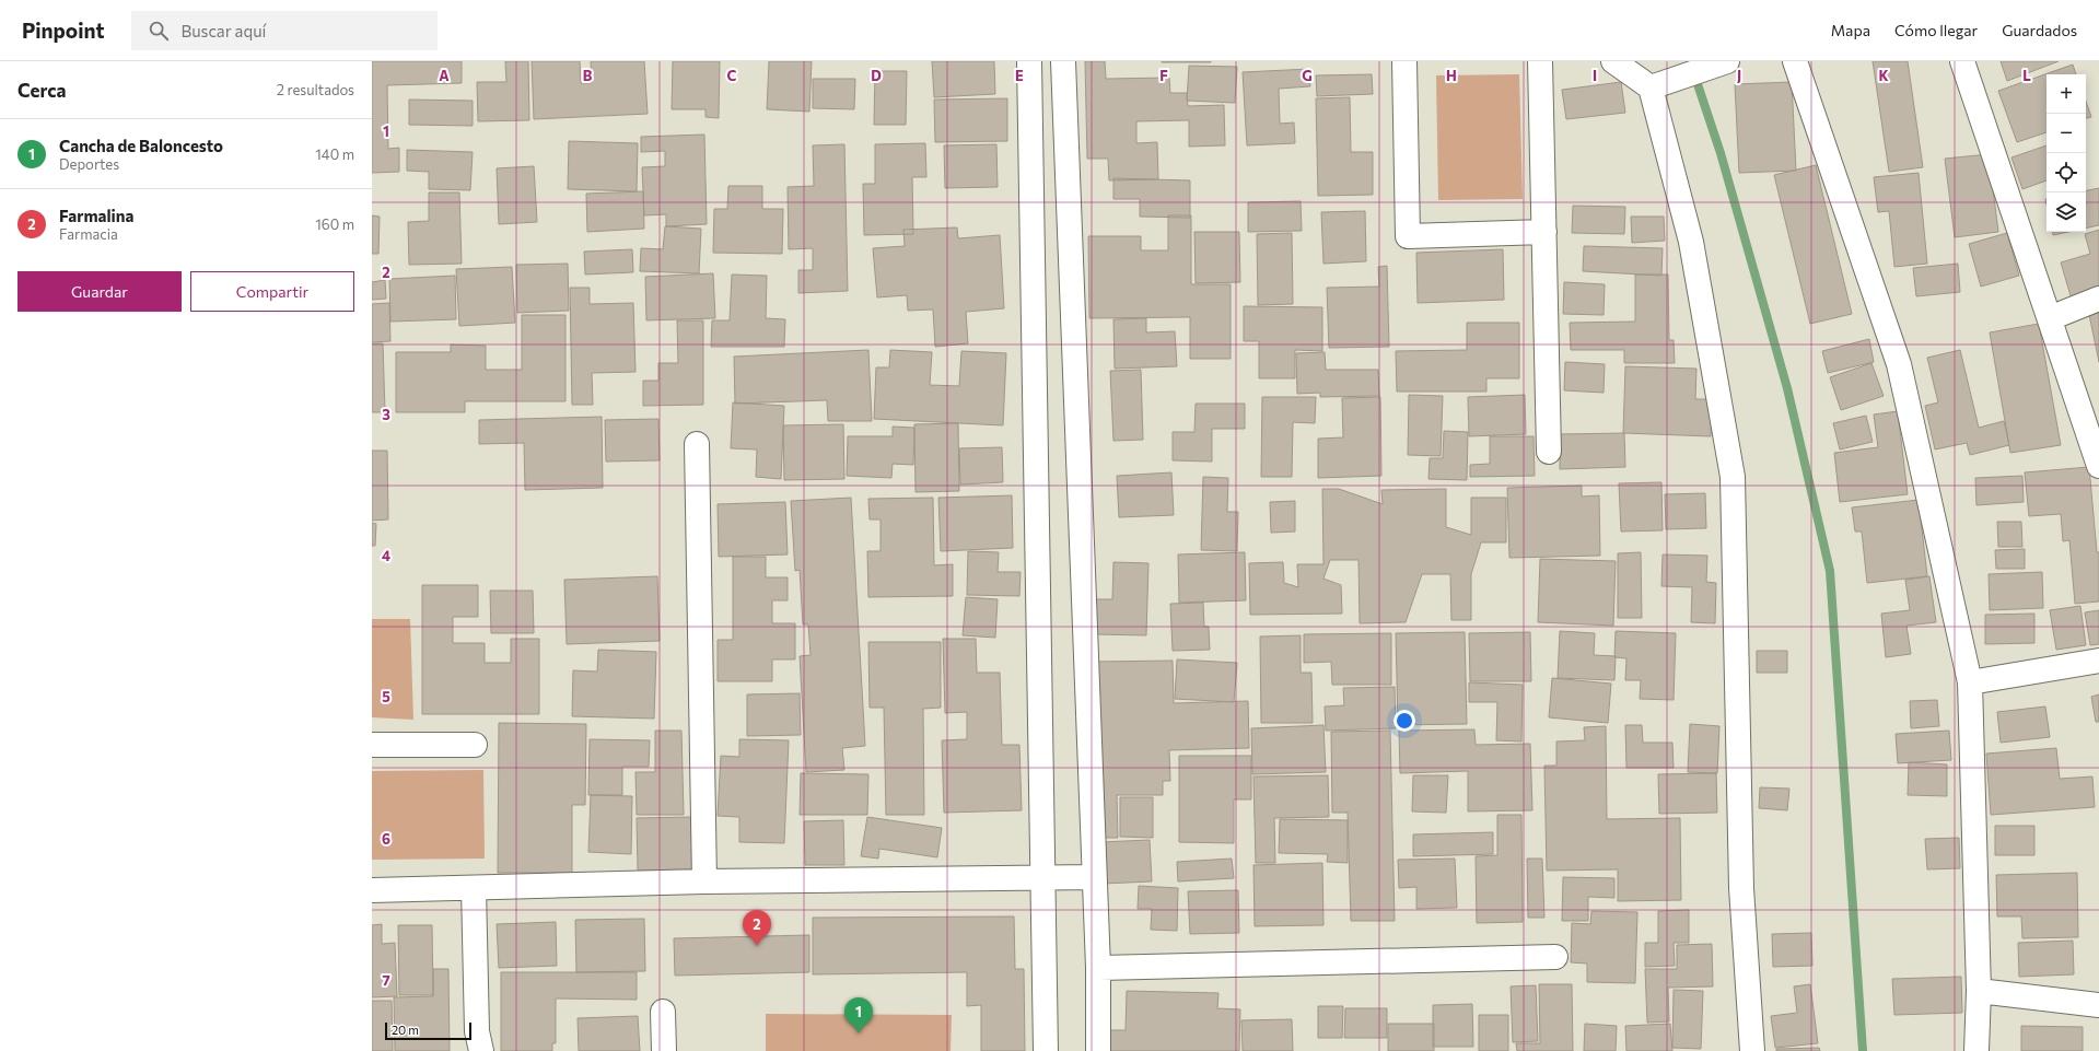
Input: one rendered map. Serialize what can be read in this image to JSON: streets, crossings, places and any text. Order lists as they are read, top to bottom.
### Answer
{
  "scale_bar": "20 m",
  "page": {
    "header": "Pinpoint",
    "search": "Buscar aquí",
    "nav": ["Mapa", "Cómo llegar", "Guardados"],
    "heading": ["Cerca", "2 resultados"],
    "map_buttons": ["+", "−"],
    "list": [
      {
        "mark": "1",
        "name": "Cancha de Baloncesto",
        "note": "Deportes",
        "value": "140 m"
      },
      {
        "mark": "2",
        "name": "Farmalina",
        "note": "Farmacia",
        "value": "160 m"
      }
    ],
    "buttons": ["Guardar", "Compartir"],
    "pins": ["2", "1"],
    "scale": "20 m"
  },
  "grid": {
    "columns": [
      "A",
      "B",
      "C",
      "D",
      "E",
      "F",
      "G",
      "H",
      "I",
      "J",
      "K",
      "L"
    ],
    "rows": [
      "1",
      "2",
      "3",
      "4",
      "5",
      "6",
      "7"
    ]
  }
}
